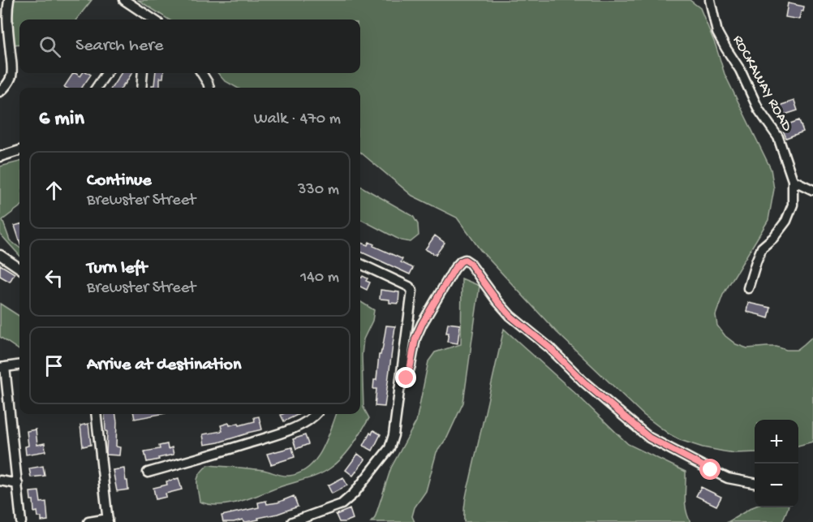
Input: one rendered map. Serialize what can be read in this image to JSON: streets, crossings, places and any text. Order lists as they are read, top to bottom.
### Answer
{
  "streets": {
    "street": ["ROCKAWAY ROAD"]
  },
  "page": {
    "search": "Search here",
    "heading": ["6 min", "Walk · 470 m"],
    "list": [
      ["Continue", "Brewster Street", "330 m"],
      ["Turn left", "Brewster Street", "140 m"],
      "Arrive at destination"
    ],
    "map_buttons": ["+", "−"]
  }
}
